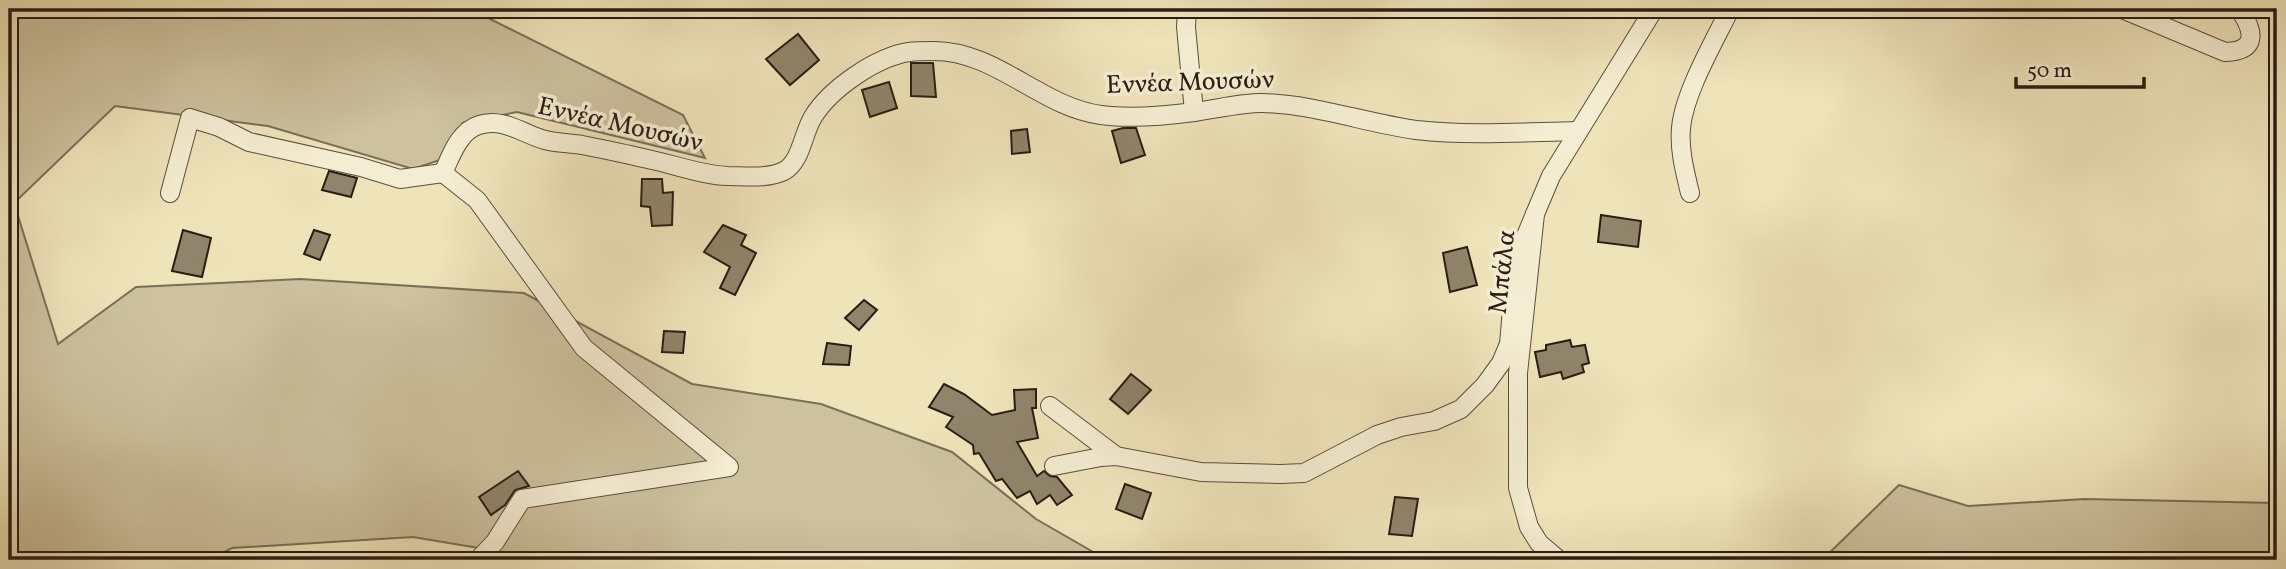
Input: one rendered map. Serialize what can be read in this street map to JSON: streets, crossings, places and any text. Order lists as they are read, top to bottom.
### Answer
{
  "streets": {
    "street": ["Εννέα Μουσών", "Μπάλα"]
  },
  "crossings": [
    ["Εννέα Μουσών", "Μπάλα"]
  ],
  "scale_bar": "50 m"
}
